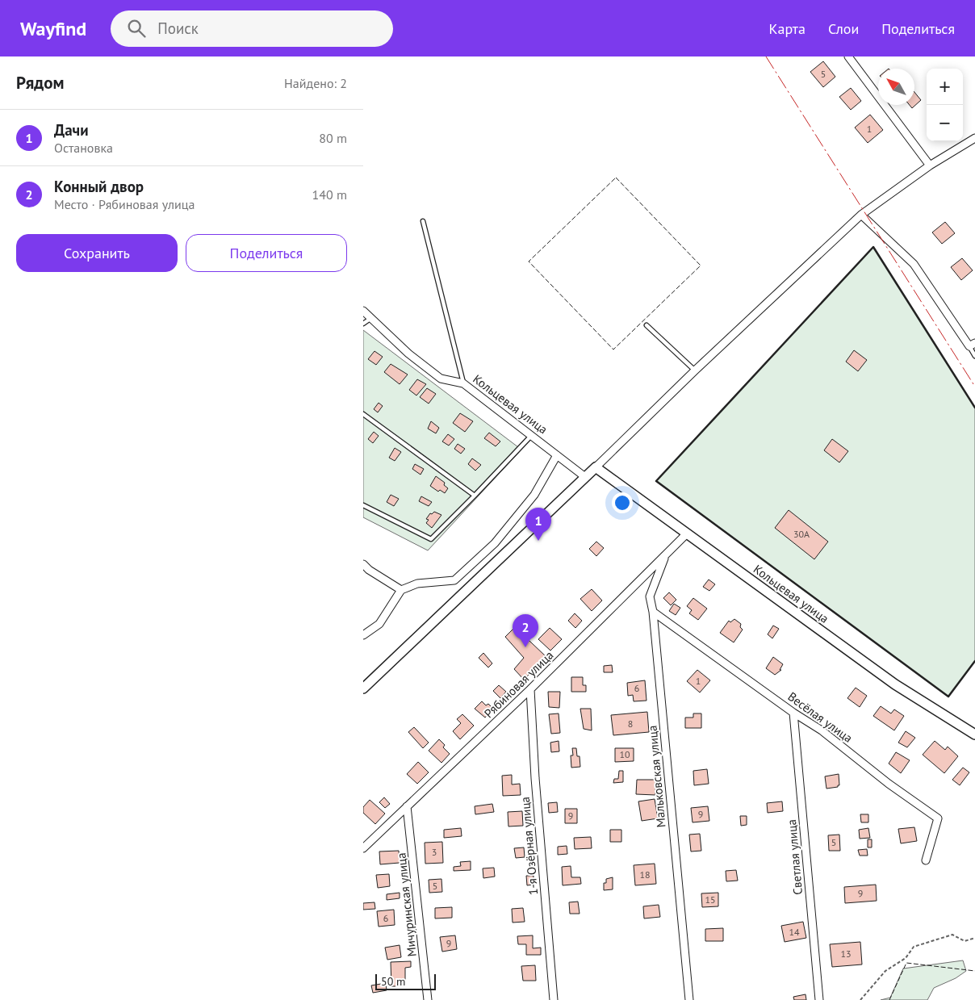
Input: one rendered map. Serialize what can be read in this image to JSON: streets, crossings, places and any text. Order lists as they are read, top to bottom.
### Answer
{
  "streets": {
    "street": [
      "Кольцевая улица",
      "Рябиновая улица",
      "Весёлая улица",
      "Мальковская улица",
      "1-я Озёрная улица",
      "Светлая улица",
      "Мичуринская улица"
    ]
  },
  "crossings": [
    ["Кольцевая улица", "Рябиновая улица"],
    ["Рябиновая улица", "Мальковская улица"],
    ["Рябиновая улица", "1-я Озёрная улица"],
    ["Рябиновая улица", "Мичуринская улица"],
    ["Весёлая улица", "Мальковская улица"],
    ["Весёлая улица", "Светлая улица"]
  ],
  "house_numbers": [
    "5",
    "1",
    "30А",
    "1",
    "6",
    "8",
    "10",
    "9",
    "9",
    "5",
    "3",
    "18",
    "5",
    "9",
    "15",
    "6",
    "14",
    "9",
    "13"
  ],
  "scale_bar": "50 m",
  "north": "top left",
  "page": {
    "header": "Wayfind",
    "search": "Поиск",
    "nav": ["Карта", "Слои", "Поделиться"],
    "heading": ["Рядом", "Найдено: 2"],
    "map_buttons": ["+", "−"],
    "list": [
      {
        "mark": "1",
        "name": "Дачи",
        "note": "Остановка",
        "value": "80 m"
      },
      {
        "mark": "2",
        "name": "Конный двор",
        "note": "Место · Рябиновая улица",
        "value": "140 m"
      }
    ],
    "buttons": ["Сохранить", "Поделиться"],
    "pins": ["1", "2"],
    "scale": "50 m"
  }
}
